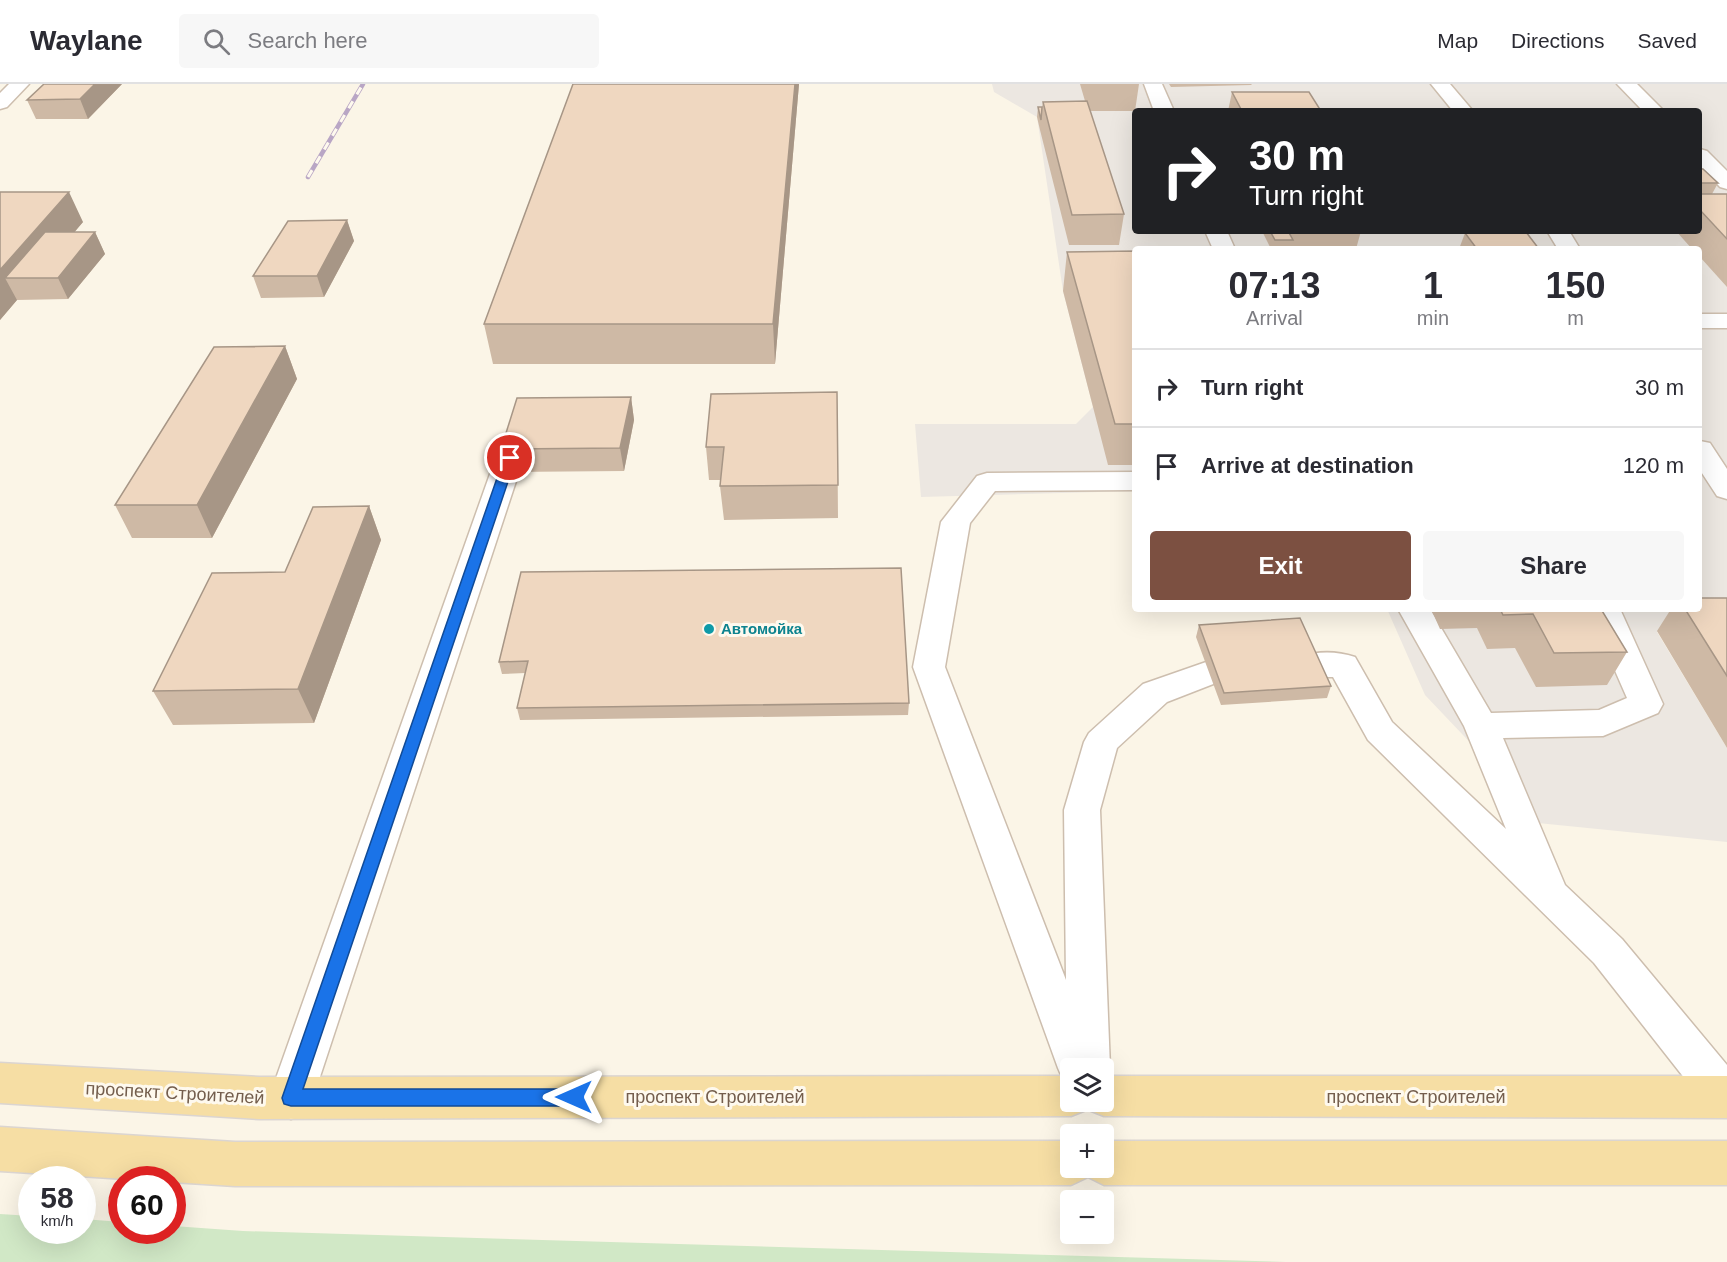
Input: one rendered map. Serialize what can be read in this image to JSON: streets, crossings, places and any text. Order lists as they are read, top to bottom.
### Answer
{
  "streets": {
    "main road": ["проспект Строителей"]
  },
  "places": ["Автомойка"],
  "page": {
    "header": "Waylane",
    "search": "Search here",
    "nav": ["Map", "Directions", "Saved"],
    "turn": ["30 m", "Turn right"],
    "eta": [
      "07:13",
      "Arrival",
      "1",
      "min",
      "150",
      "m"
    ],
    "list": [
      {
        "name": "Turn right",
        "value": "30 m"
      },
      {
        "name": "Arrive at destination",
        "value": "120 m"
      }
    ],
    "buttons": ["Exit", "Share"],
    "map_buttons": ["+", "−"],
    "speed": "58 km/h",
    "limit": "60"
  }
}
